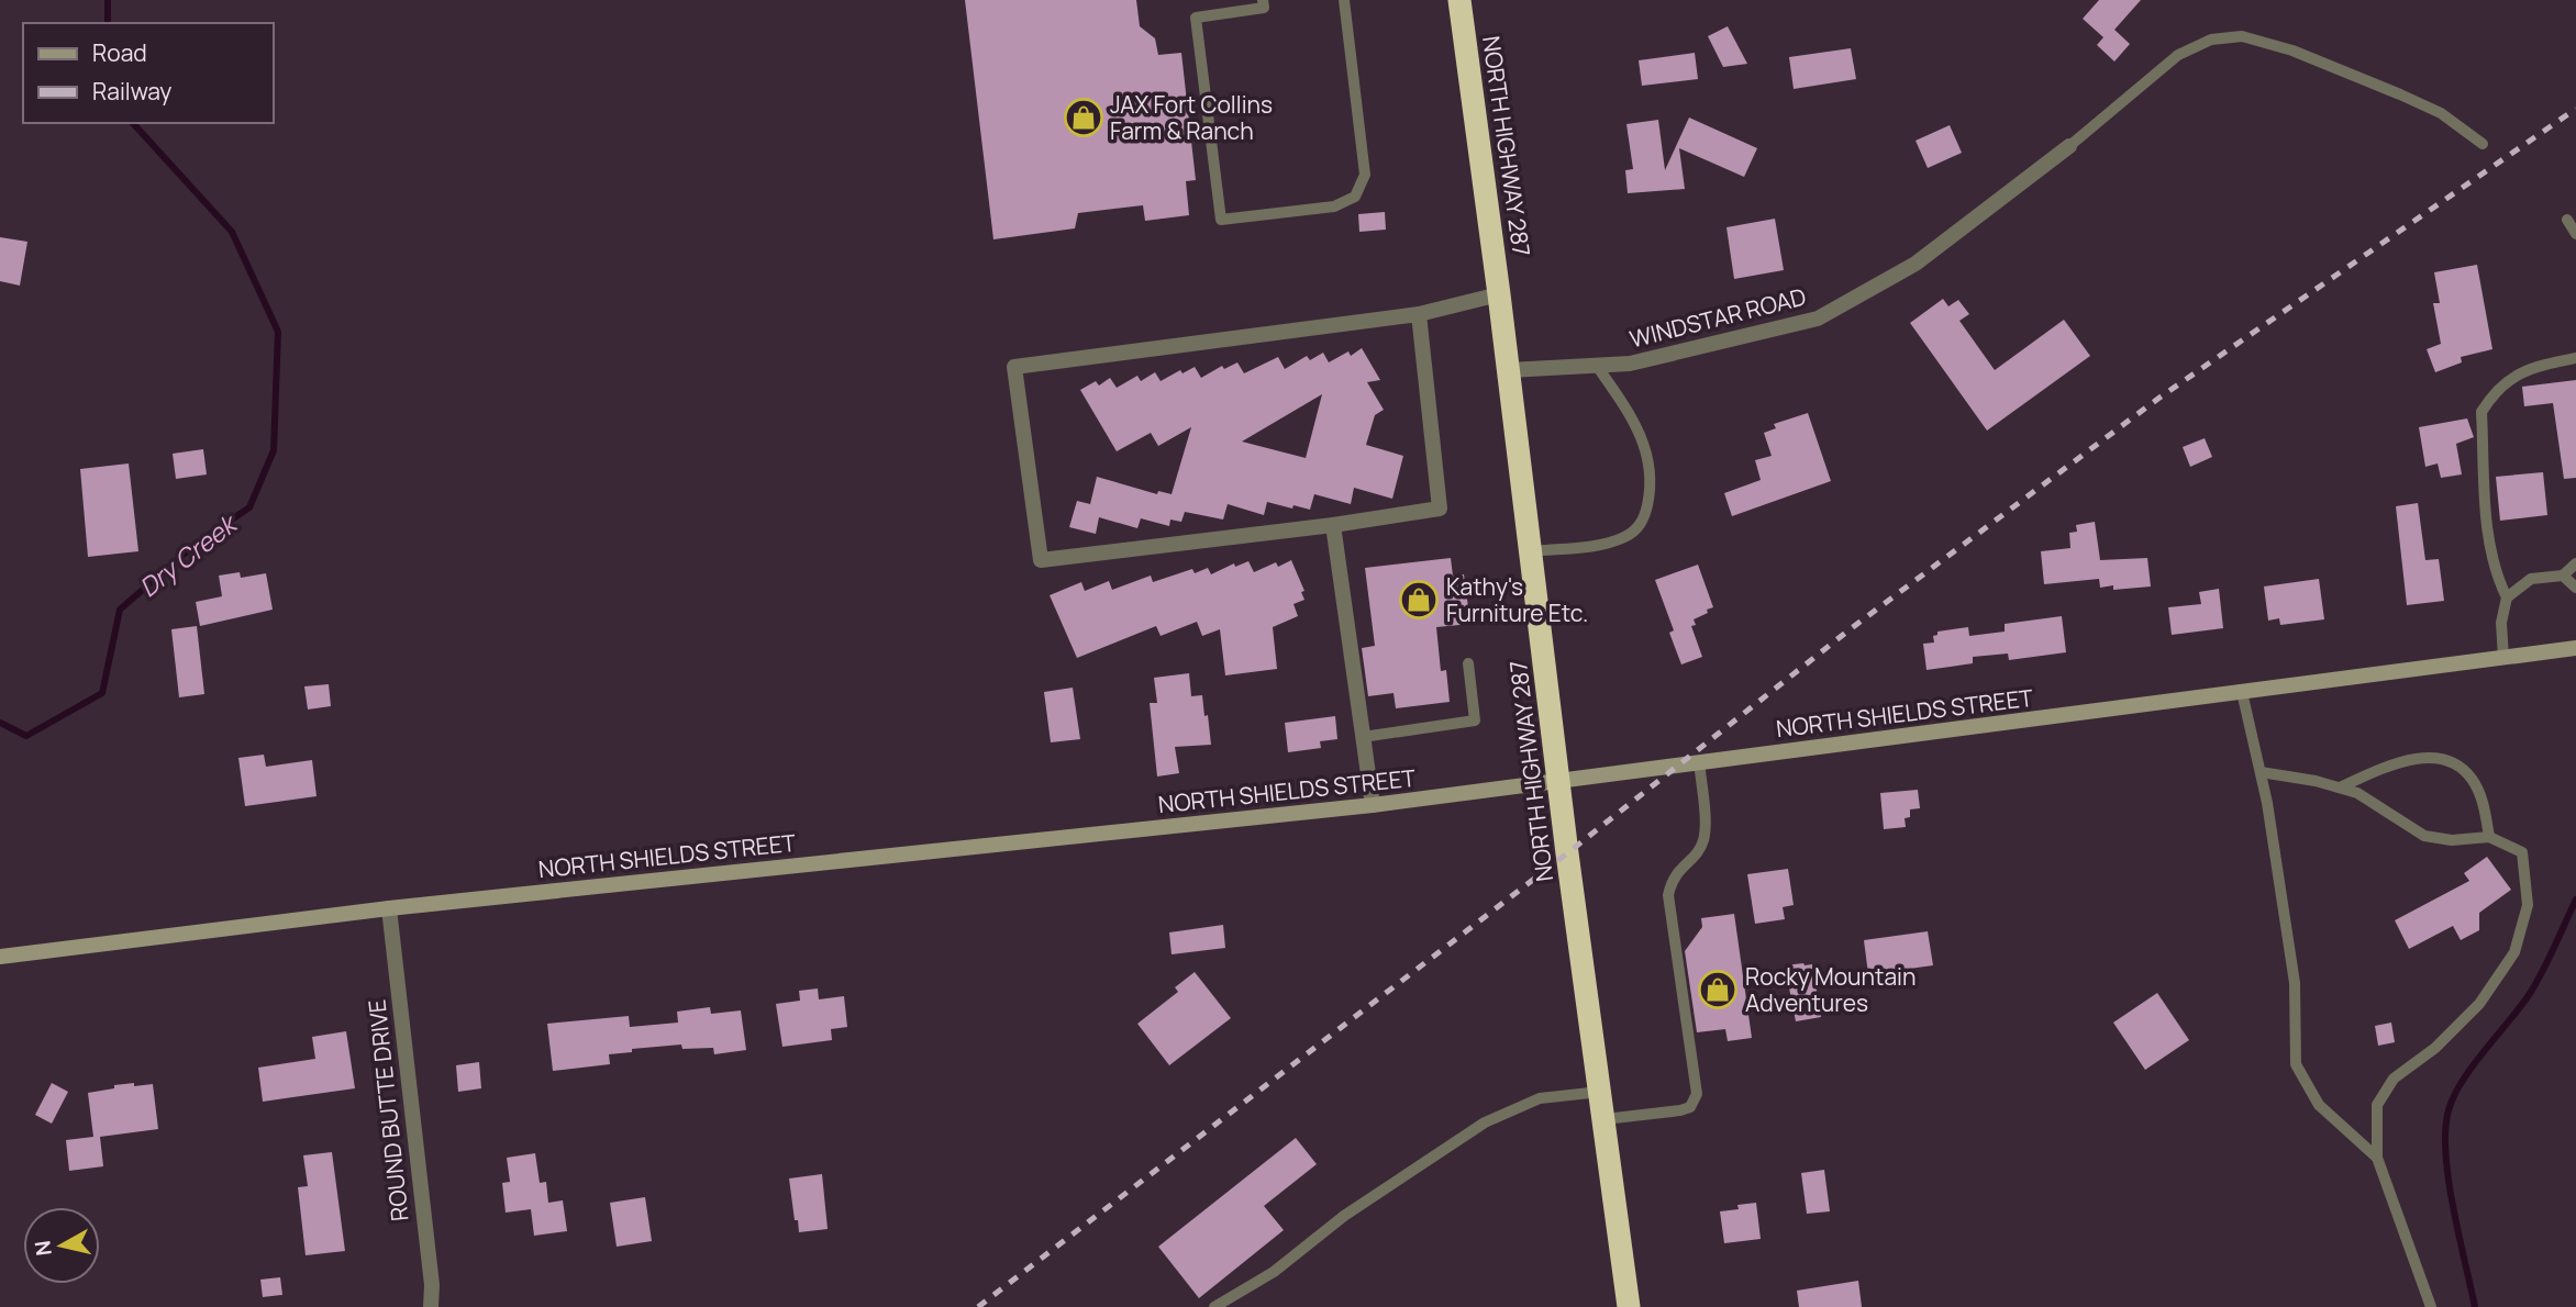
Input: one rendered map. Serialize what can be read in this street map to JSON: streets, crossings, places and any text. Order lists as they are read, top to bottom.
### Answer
{
  "streets": {
    "highway": ["NORTH HIGHWAY 287"],
    "street": ["WINDSTAR ROAD", "NORTH SHIELDS STREET", "ROUND BUTTE DRIVE"]
  },
  "crossings": [
    ["NORTH HIGHWAY 287", "WINDSTAR ROAD"],
    ["NORTH HIGHWAY 287", "NORTH SHIELDS STREET"],
    ["NORTH SHIELDS STREET", "ROUND BUTTE DRIVE"]
  ],
  "water": ["Dry Creek"],
  "places": {
    "shop": ["JAX Fort Collins Farm & Ranch", "Kathy's Furniture Etc.", "Rocky Mountain Adventures"]
  },
  "legend": ["Road", "Railway"],
  "north": "left"
}
